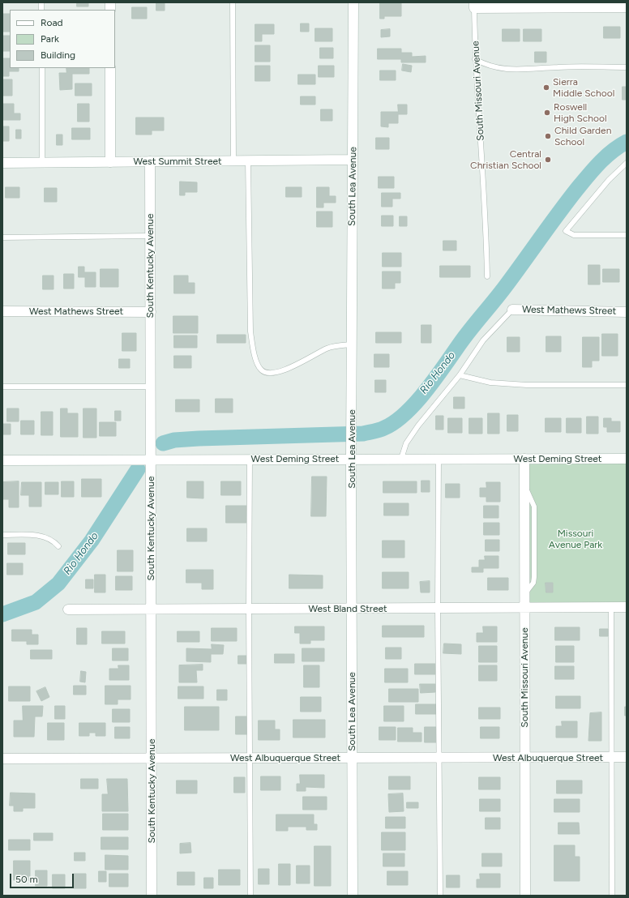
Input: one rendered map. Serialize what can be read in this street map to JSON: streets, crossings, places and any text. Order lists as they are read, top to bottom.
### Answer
{
  "streets": {
    "street": [
      "South Missouri Avenue",
      "West Summit Street",
      "South Lea Avenue",
      "South Kentucky Avenue",
      "West Mathews Street",
      "West Deming Street",
      "West Bland Street",
      "West Albuquerque Street"
    ]
  },
  "crossings": [
    ["South Missouri Avenue", "West Deming Street"],
    ["South Missouri Avenue", "West Bland Street"],
    ["South Missouri Avenue", "West Albuquerque Street"],
    ["West Summit Street", "South Lea Avenue"],
    ["West Summit Street", "South Kentucky Avenue"],
    ["South Lea Avenue", "West Deming Street"],
    ["South Lea Avenue", "West Bland Street"],
    ["South Lea Avenue", "West Albuquerque Street"],
    ["South Kentucky Avenue", "West Mathews Street"],
    ["South Kentucky Avenue", "West Deming Street"],
    ["South Kentucky Avenue", "West Bland Street"],
    ["South Kentucky Avenue", "West Albuquerque Street"]
  ],
  "water": ["Rio Hondo"],
  "parks": ["Missouri Avenue Park"],
  "places": [
    "Sierra Middle School",
    "Roswell High School",
    "Child Garden School",
    "Central Christian School"
  ],
  "legend": ["Road", "Park", "Building"],
  "scale_bar": "50 m"
}
